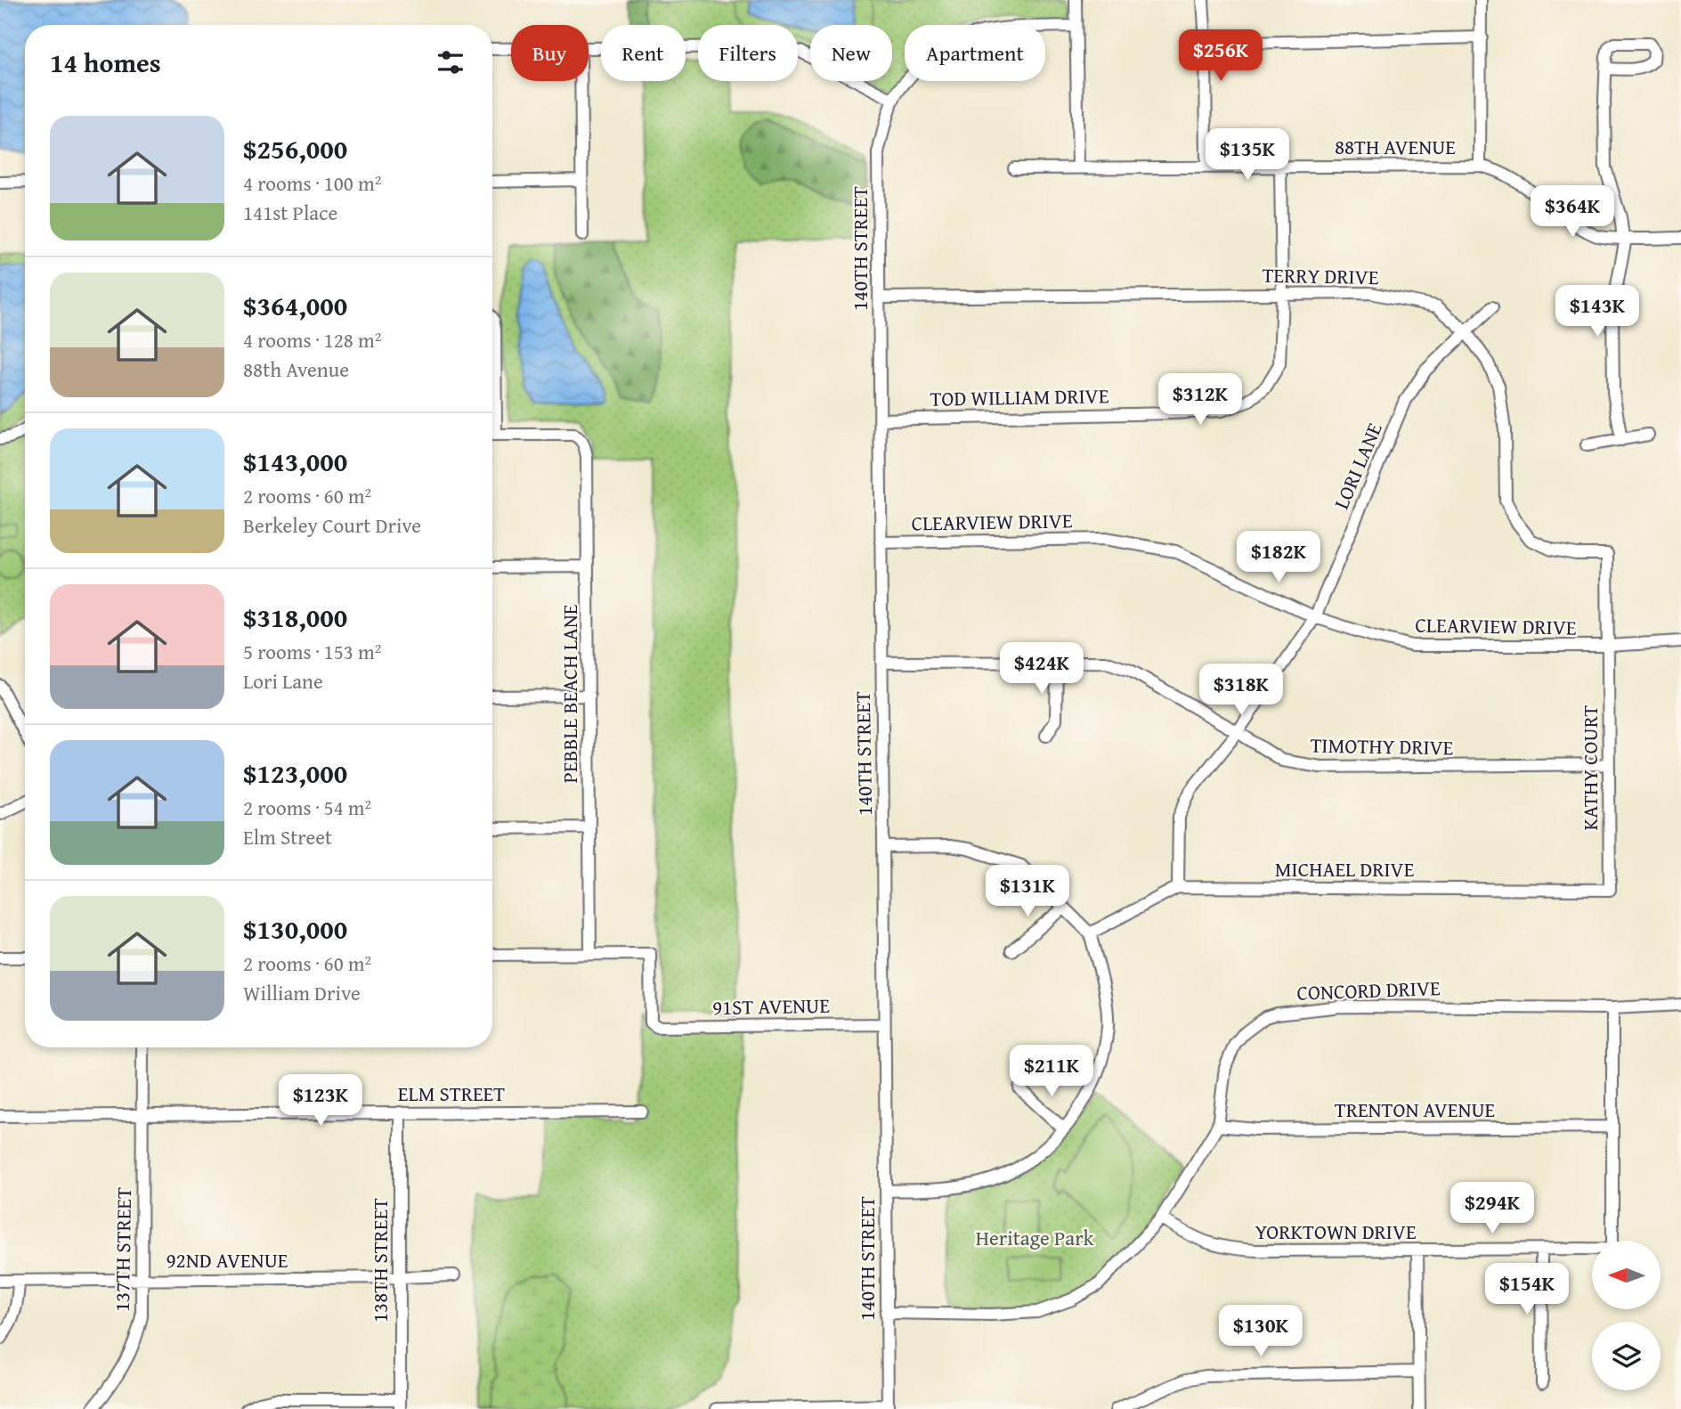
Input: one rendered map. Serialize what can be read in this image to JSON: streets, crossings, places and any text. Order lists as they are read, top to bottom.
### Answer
{
  "streets": {
    "street": [
      "88TH AVENUE",
      "140TH STREET",
      "TERRY DRIVE",
      "TOD WILLIAM DRIVE",
      "LORI LANE",
      "CLEARVIEW DRIVE",
      "PEBBLE BEACH LANE",
      "TIMOTHY DRIVE",
      "KATHY COURT",
      "MICHAEL DRIVE",
      "CONCORD DRIVE",
      "91ST AVENUE",
      "ELM STREET",
      "TRENTON AVENUE",
      "YORKTOWN DRIVE",
      "137TH STREET",
      "92ND AVENUE",
      "138TH STREET"
    ]
  },
  "crossings": [
    ["88TH AVENUE", "TOD WILLIAM DRIVE"],
    ["140TH STREET", "TERRY DRIVE"],
    ["140TH STREET", "TOD WILLIAM DRIVE"],
    ["140TH STREET", "CLEARVIEW DRIVE"],
    ["140TH STREET", "TIMOTHY DRIVE"],
    ["140TH STREET", "CONCORD DRIVE"],
    ["140TH STREET", "91ST AVENUE"],
    ["TERRY DRIVE", "TOD WILLIAM DRIVE"],
    ["TERRY DRIVE", "LORI LANE"],
    ["TERRY DRIVE", "CLEARVIEW DRIVE"],
    ["TERRY DRIVE", "KATHY COURT"],
    ["LORI LANE", "CLEARVIEW DRIVE"],
    ["LORI LANE", "TIMOTHY DRIVE"],
    ["LORI LANE", "MICHAEL DRIVE"],
    ["CLEARVIEW DRIVE", "KATHY COURT"],
    ["PEBBLE BEACH LANE", "91ST AVENUE"],
    ["TIMOTHY DRIVE", "KATHY COURT"],
    ["KATHY COURT", "MICHAEL DRIVE"],
    ["CONCORD DRIVE", "TRENTON AVENUE"],
    ["CONCORD DRIVE", "YORKTOWN DRIVE"],
    ["ELM STREET", "137TH STREET"],
    ["ELM STREET", "138TH STREET"],
    ["TRENTON AVENUE", "YORKTOWN DRIVE"],
    ["137TH STREET", "92ND AVENUE"],
    ["92ND AVENUE", "138TH STREET"]
  ],
  "parks": ["Heritage Park"],
  "north": "left",
  "page": {
    "chip": [
      "Buy",
      "Rent",
      "Filters",
      "New",
      "Apartment"
    ],
    "heading": "14 homes",
    "price": [
      "$256K",
      "$135K",
      "$364K",
      "$143K",
      "$312K",
      "$182K",
      "$424K",
      "$318K",
      "$131K",
      "$211K",
      "$123K",
      "$294K",
      "$154K",
      "$130K"
    ],
    "list": [
      {
        "name": "$256,000",
        "note": "4 rooms · 100 m² · 141st Place"
      },
      {
        "name": "$364,000",
        "note": "4 rooms · 128 m² · 88th Avenue"
      },
      {
        "name": "$143,000",
        "note": "2 rooms · 60 m² · Berkeley Court Drive"
      },
      {
        "name": "$318,000",
        "note": "5 rooms · 153 m² · Lori Lane"
      },
      {
        "name": "$123,000",
        "note": "2 rooms · 54 m² · Elm Street"
      },
      {
        "name": "$130,000",
        "note": "2 rooms · 60 m² · William Drive"
      }
    ]
  }
}
